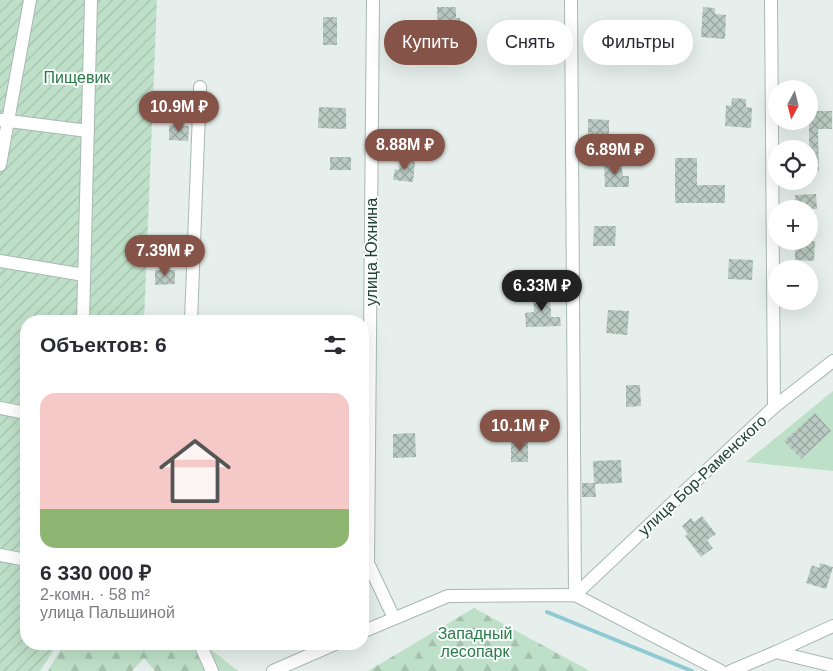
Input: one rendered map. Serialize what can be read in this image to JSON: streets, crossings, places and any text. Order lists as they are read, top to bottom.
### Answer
{
  "streets": {
    "street": ["улица Юхнина", "улица Бор-Раменского"]
  },
  "parks": ["Пищевик", "Западный лесопарк"],
  "north": "bottom",
  "page": {
    "chip": ["Купить", "Снять", "Фильтры"],
    "map_buttons": ["+", "−"],
    "price": [
      "10.9M ₽",
      "8.88M ₽",
      "6.89M ₽",
      "7.39M ₽",
      "6.33M ₽",
      "10.1M ₽"
    ],
    "heading": "Объектов: 6",
    "list": [
      {
        "name": "6 330 000 ₽",
        "note": "2-комн. · 58 m² · улица Пальшиной"
      }
    ]
  }
}
